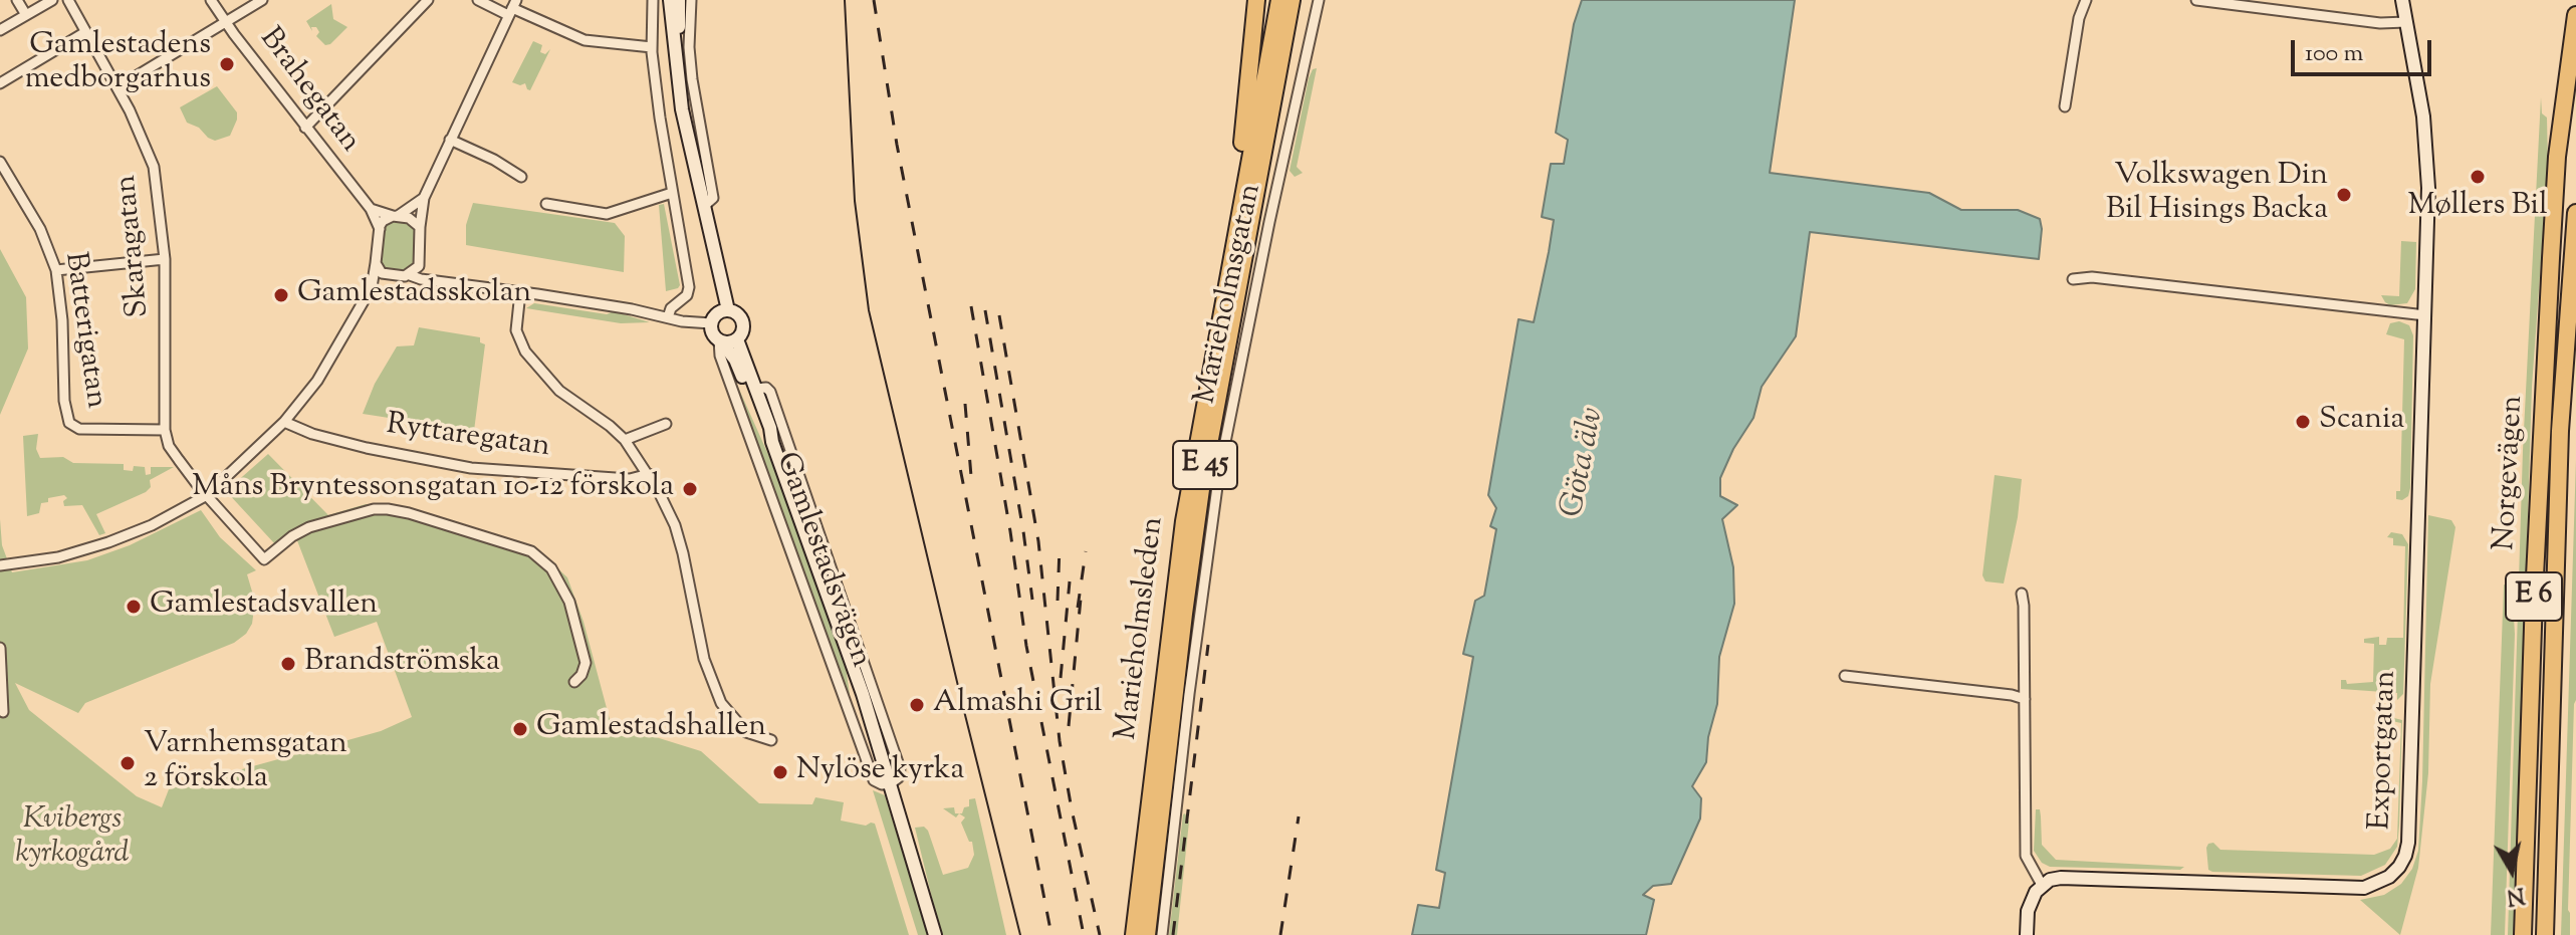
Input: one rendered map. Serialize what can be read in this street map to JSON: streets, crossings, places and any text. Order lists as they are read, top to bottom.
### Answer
{
  "streets": {
    "highway": [
      "E 45",
      "Norgevägen",
      "E 6",
      "Marieholmsleden"
    ],
    "street": [
      "Brahegatan",
      "Skaragatan",
      "Marieholmsgatan",
      "Batterigatan",
      "Ryttaregatan",
      "Gamlestadsvägen",
      "Exportgatan"
    ]
  },
  "crossings": [
    ["Skaragatan", "Batterigatan"]
  ],
  "water": ["Göta älv"],
  "parks": ["Kvibergs kyrkogård"],
  "places": [
    "Gamlestadens medborgarhus",
    "Møllers Bil",
    "Volkswagen Din Bil Hisings Backa",
    "Gamlestadsskolan",
    "Scania",
    "Måns Bryntessonsgatan 10-12 förskola",
    "Gamlestadsvallen",
    "Brandströmska",
    "Almashi Gril",
    "Gamlestadshallen",
    "Varnhemsgatan 2 förskola",
    "Nylöse kyrka"
  ],
  "scale_bar": "100 m",
  "north": "bottom"
}
